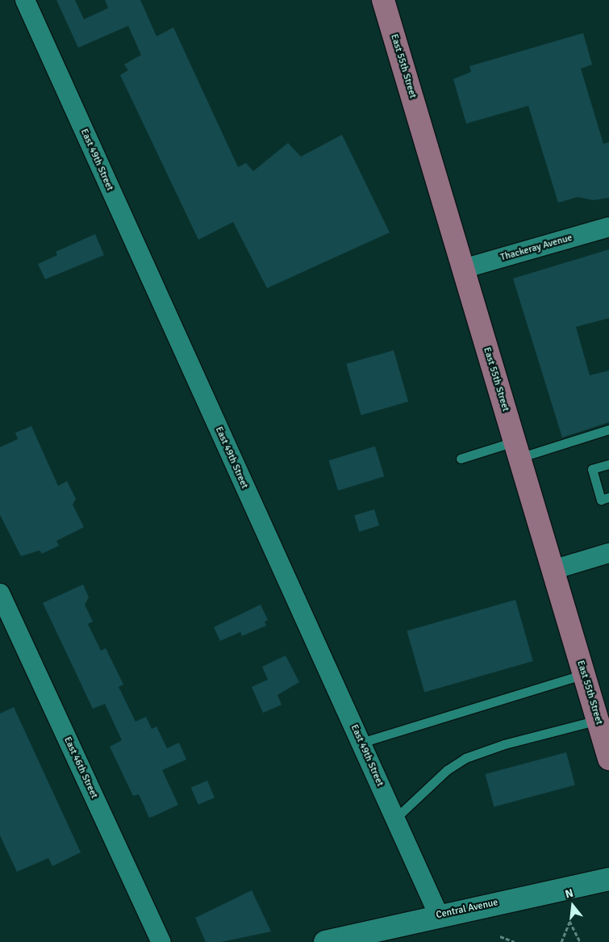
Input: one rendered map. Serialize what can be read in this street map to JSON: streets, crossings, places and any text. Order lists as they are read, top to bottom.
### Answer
{
  "streets": {
    "main road": ["East 55th Street"],
    "street": [
      "East 49th Street",
      "Thackeray Avenue",
      "East 46th Street",
      "Central Avenue"
    ]
  },
  "crossings": [
    ["East 55th Street", "Thackeray Avenue"],
    ["East 49th Street", "Central Avenue"]
  ],
  "north": "top"
}
